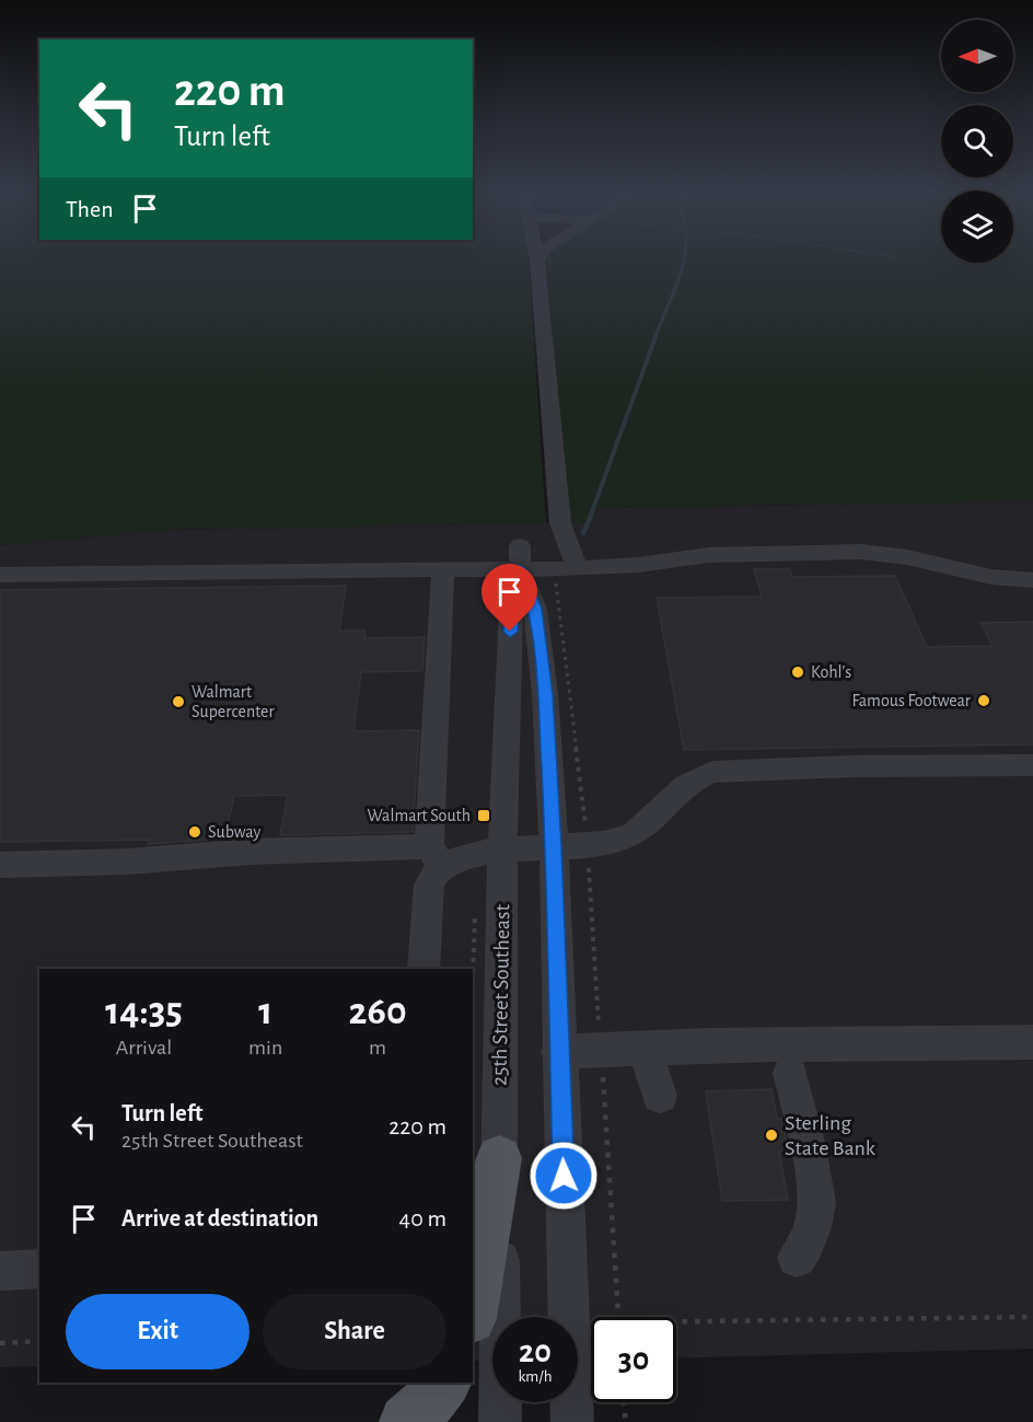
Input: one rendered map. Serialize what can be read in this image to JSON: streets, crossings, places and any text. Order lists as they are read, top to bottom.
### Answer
{
  "streets": {
    "street": ["25th Street Southeast"]
  },
  "places": {
    "other": [
      "Kohl's",
      "Famous Footwear",
      "Walmart Supercenter",
      "Subway",
      "Sterling State Bank"
    ],
    "transit": ["Walmart South"]
  },
  "north": "left",
  "page": {
    "turn": ["220 m", "Turn left"],
    "then": "Then",
    "eta": [
      "14:35",
      "Arrival",
      "1",
      "min",
      "260",
      "m"
    ],
    "list": [
      {
        "name": "Turn left",
        "note": "25th Street Southeast",
        "value": "220 m"
      },
      {
        "name": "Arrive at destination",
        "value": "40 m"
      }
    ],
    "buttons": ["Exit", "Share"],
    "speed": "20 km/h",
    "limit": "30"
  }
}
